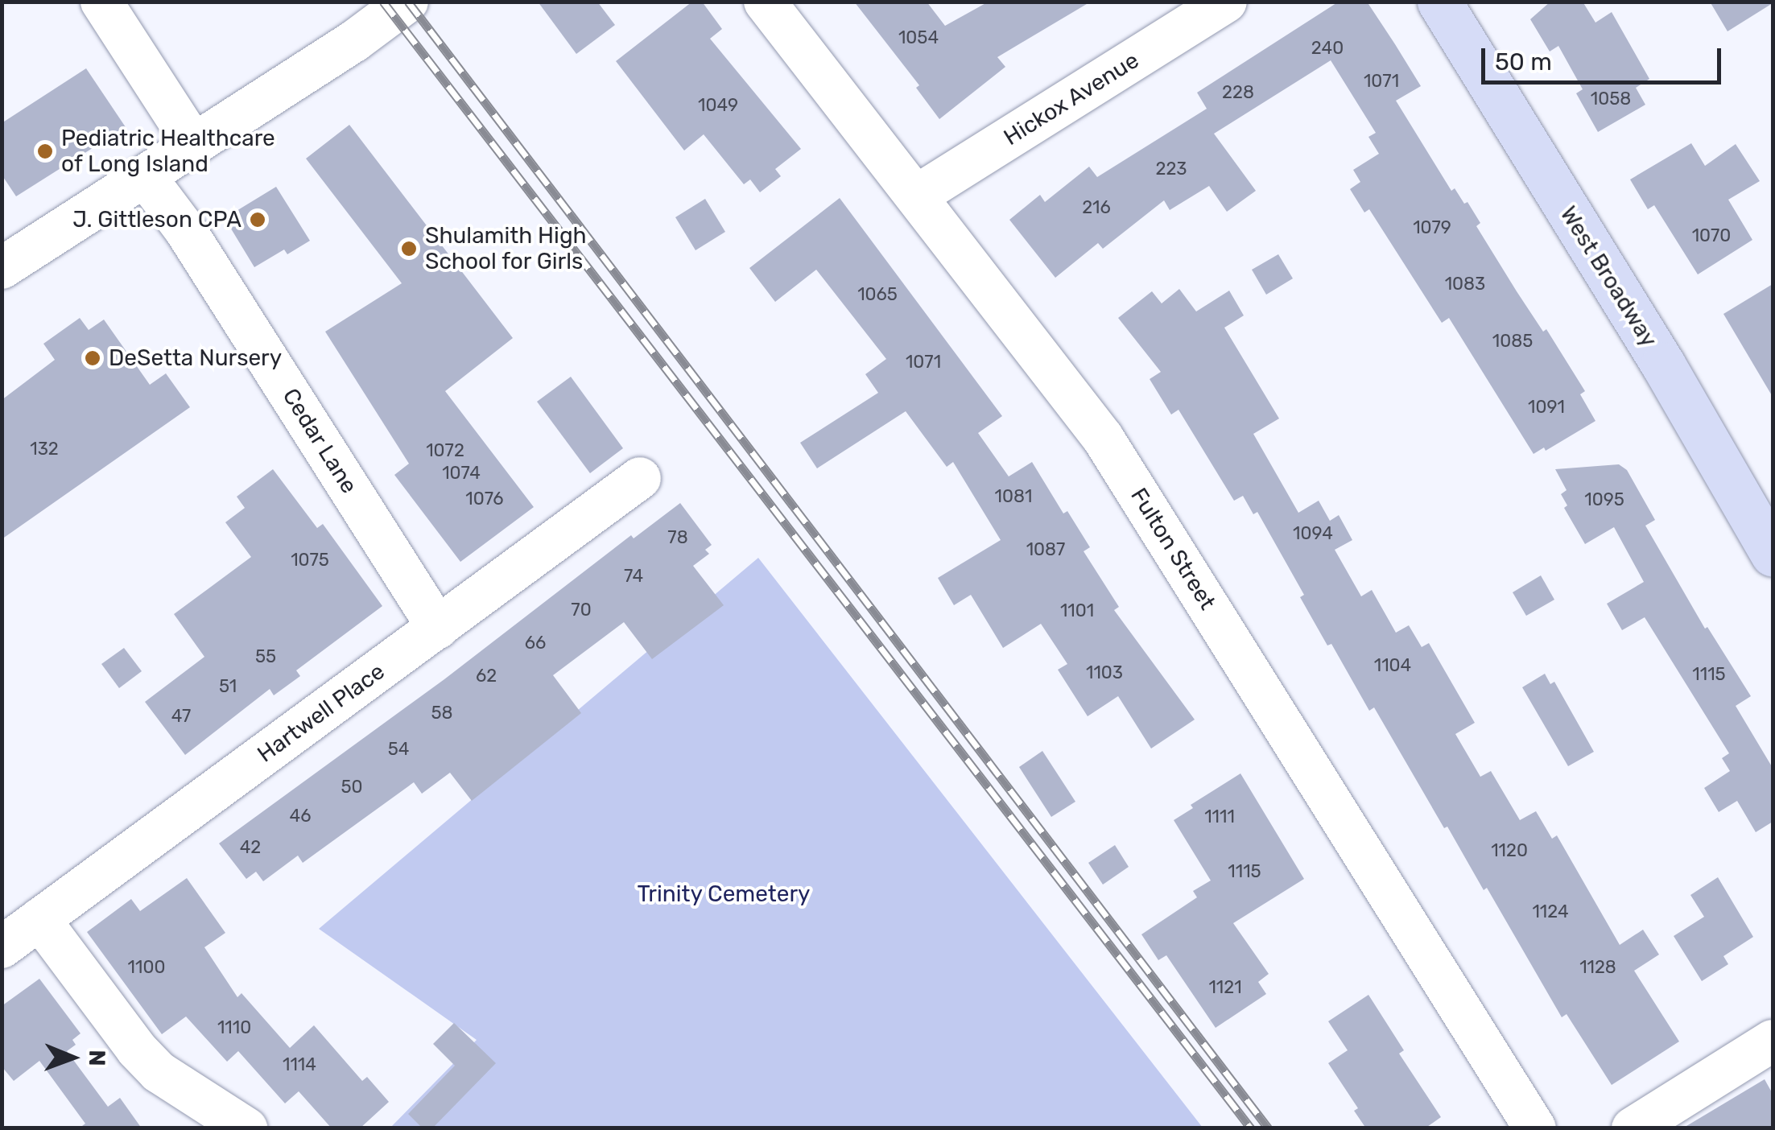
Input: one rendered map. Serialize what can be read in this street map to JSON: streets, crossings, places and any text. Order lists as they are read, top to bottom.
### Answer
{
  "streets": {
    "main road": ["West Broadway"],
    "street": [
      "Hickox Avenue",
      "Cedar Lane",
      "Fulton Street",
      "Hartwell Place"
    ]
  },
  "crossings": [
    ["Hickox Avenue", "Fulton Street"],
    ["Cedar Lane", "Hartwell Place"]
  ],
  "parks": ["Trinity Cemetery"],
  "places": [
    "Pediatric Healthcare of Long Island",
    "J. Gittleson CPA",
    "Shulamith High School for Girls",
    "DeSetta Nursery"
  ],
  "house_numbers": [
    "1054",
    "240",
    "1071",
    "228",
    "1058",
    "1049",
    "223",
    "216",
    "1079",
    "1070",
    "1083",
    "1065",
    "1085",
    "1071",
    "1091",
    "132",
    "1072",
    "1074",
    "1081",
    "1076",
    "1095",
    "1094",
    "78",
    "1087",
    "1075",
    "74",
    "70",
    "1101",
    "66",
    "55",
    "1104",
    "1103",
    "1115",
    "62",
    "51",
    "58",
    "47",
    "54",
    "50",
    "46",
    "1111",
    "42",
    "1120",
    "1115",
    "1124",
    "1100",
    "1128",
    "1121",
    "1110",
    "1114"
  ],
  "scale_bar": "50 m",
  "north": "right"
}
